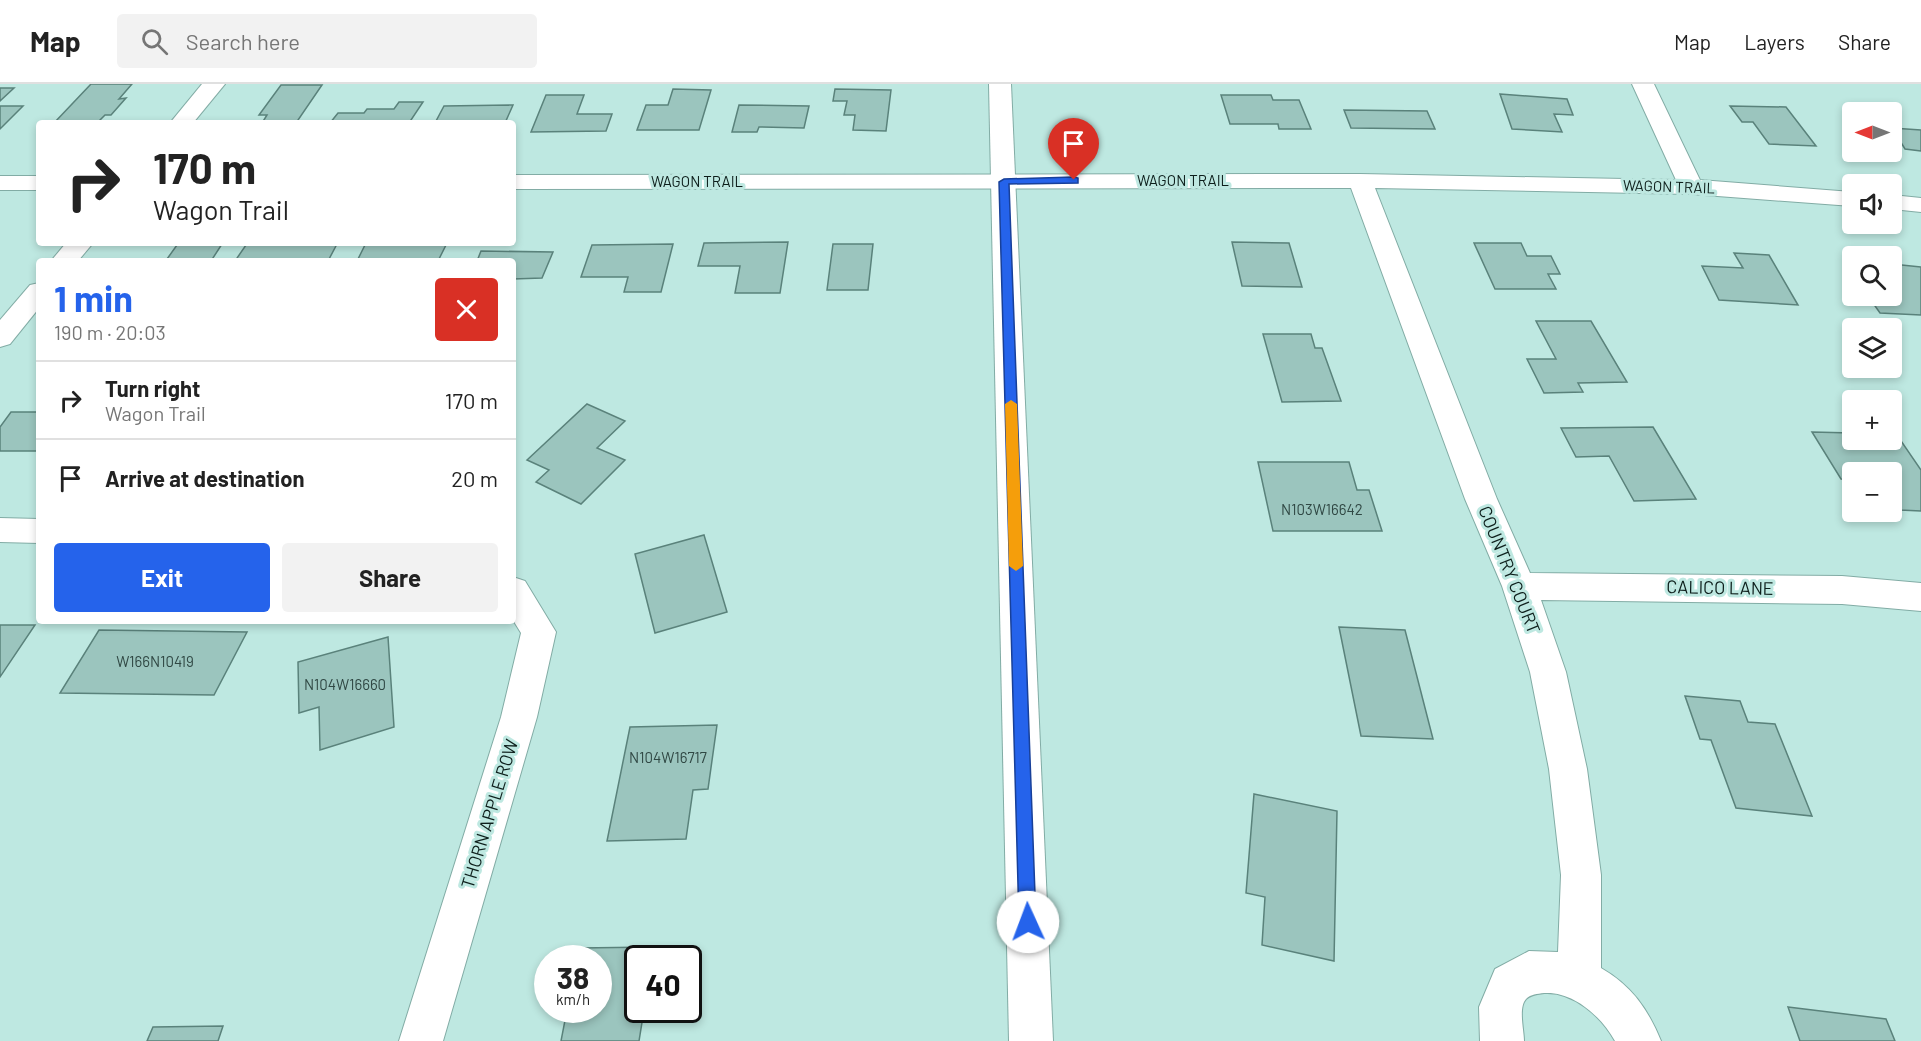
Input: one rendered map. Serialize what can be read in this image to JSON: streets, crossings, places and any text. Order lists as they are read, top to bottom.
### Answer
{
  "streets": {
    "street": [
      "WAGON TRAIL",
      "COUNTRY COURT",
      "CALICO LANE",
      "THORN APPLE ROW"
    ]
  },
  "crossings": [
    ["WAGON TRAIL", "COUNTRY COURT"],
    ["COUNTRY COURT", "CALICO LANE"]
  ],
  "house_numbers": [
    "N103W16642",
    "W166N10419",
    "N104W16660",
    "N104W16717"
  ],
  "north": "left",
  "page": {
    "header": "Map",
    "search": "Search here",
    "nav": ["Map", "Layers", "Share"],
    "map_buttons": ["+", "−"],
    "turn": ["170 m", "Wagon Trail"],
    "heading": ["1 min", "190 m · 20:03"],
    "list": [
      {
        "name": "Turn right",
        "note": "Wagon Trail",
        "value": "170 m"
      },
      {
        "name": "Arrive at destination",
        "value": "20 m"
      }
    ],
    "buttons": ["Exit", "Share"],
    "speed": "38 km/h",
    "limit": "40"
  }
}
